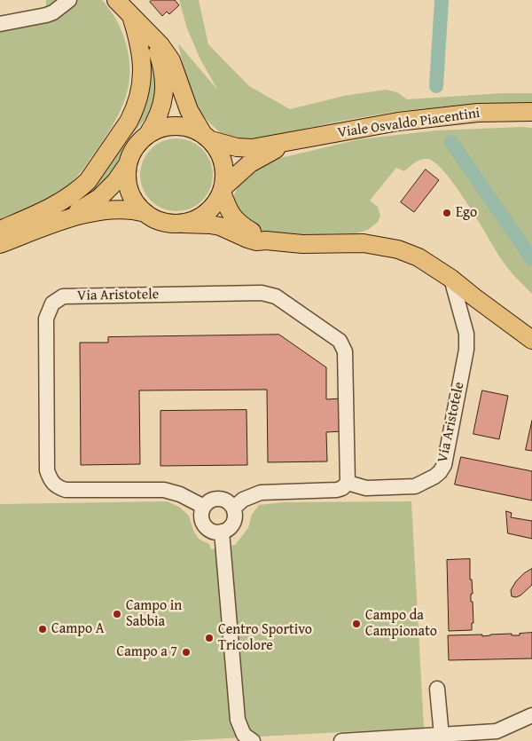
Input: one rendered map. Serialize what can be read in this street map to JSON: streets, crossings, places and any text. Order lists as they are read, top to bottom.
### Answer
{
  "streets": {
    "main road": ["Viale Osvaldo Piacentini"],
    "street": ["Via Aristotele"]
  },
  "places": [
    "Ego",
    "Campo in Sabbia",
    "Campo da Campionato",
    "Campo A",
    "Centro Sportivo Tricolore",
    "Campo a 7"
  ]
}
